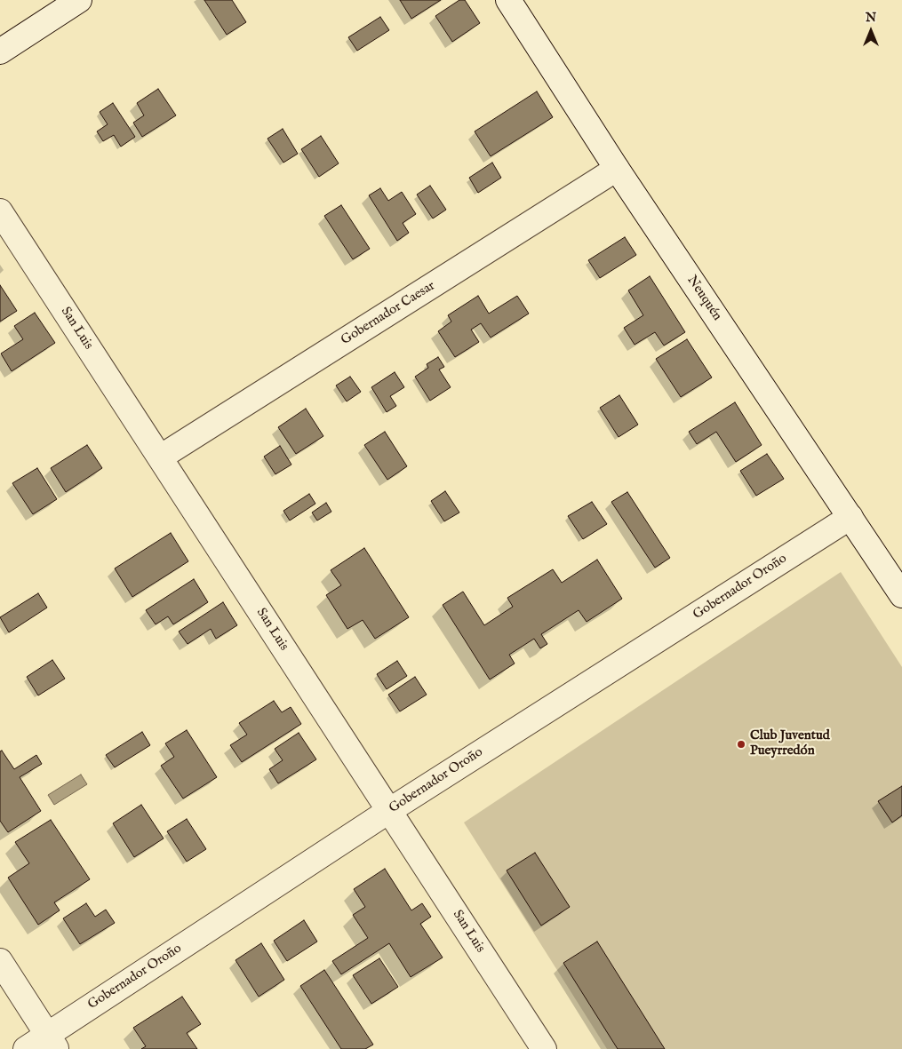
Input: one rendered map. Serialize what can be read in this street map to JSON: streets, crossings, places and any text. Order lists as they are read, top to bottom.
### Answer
{
  "streets": {
    "street": [
      "Neuquén",
      "Gobernador Caesar",
      "San Luis",
      "Gobernador Oroño"
    ]
  },
  "crossings": [
    ["Neuquén", "Gobernador Caesar"],
    ["Neuquén", "Gobernador Oroño"],
    ["Gobernador Caesar", "San Luis"],
    ["San Luis", "Gobernador Oroño"]
  ],
  "places": ["Club Juventud Pueyrredón"],
  "north": "top"
}
